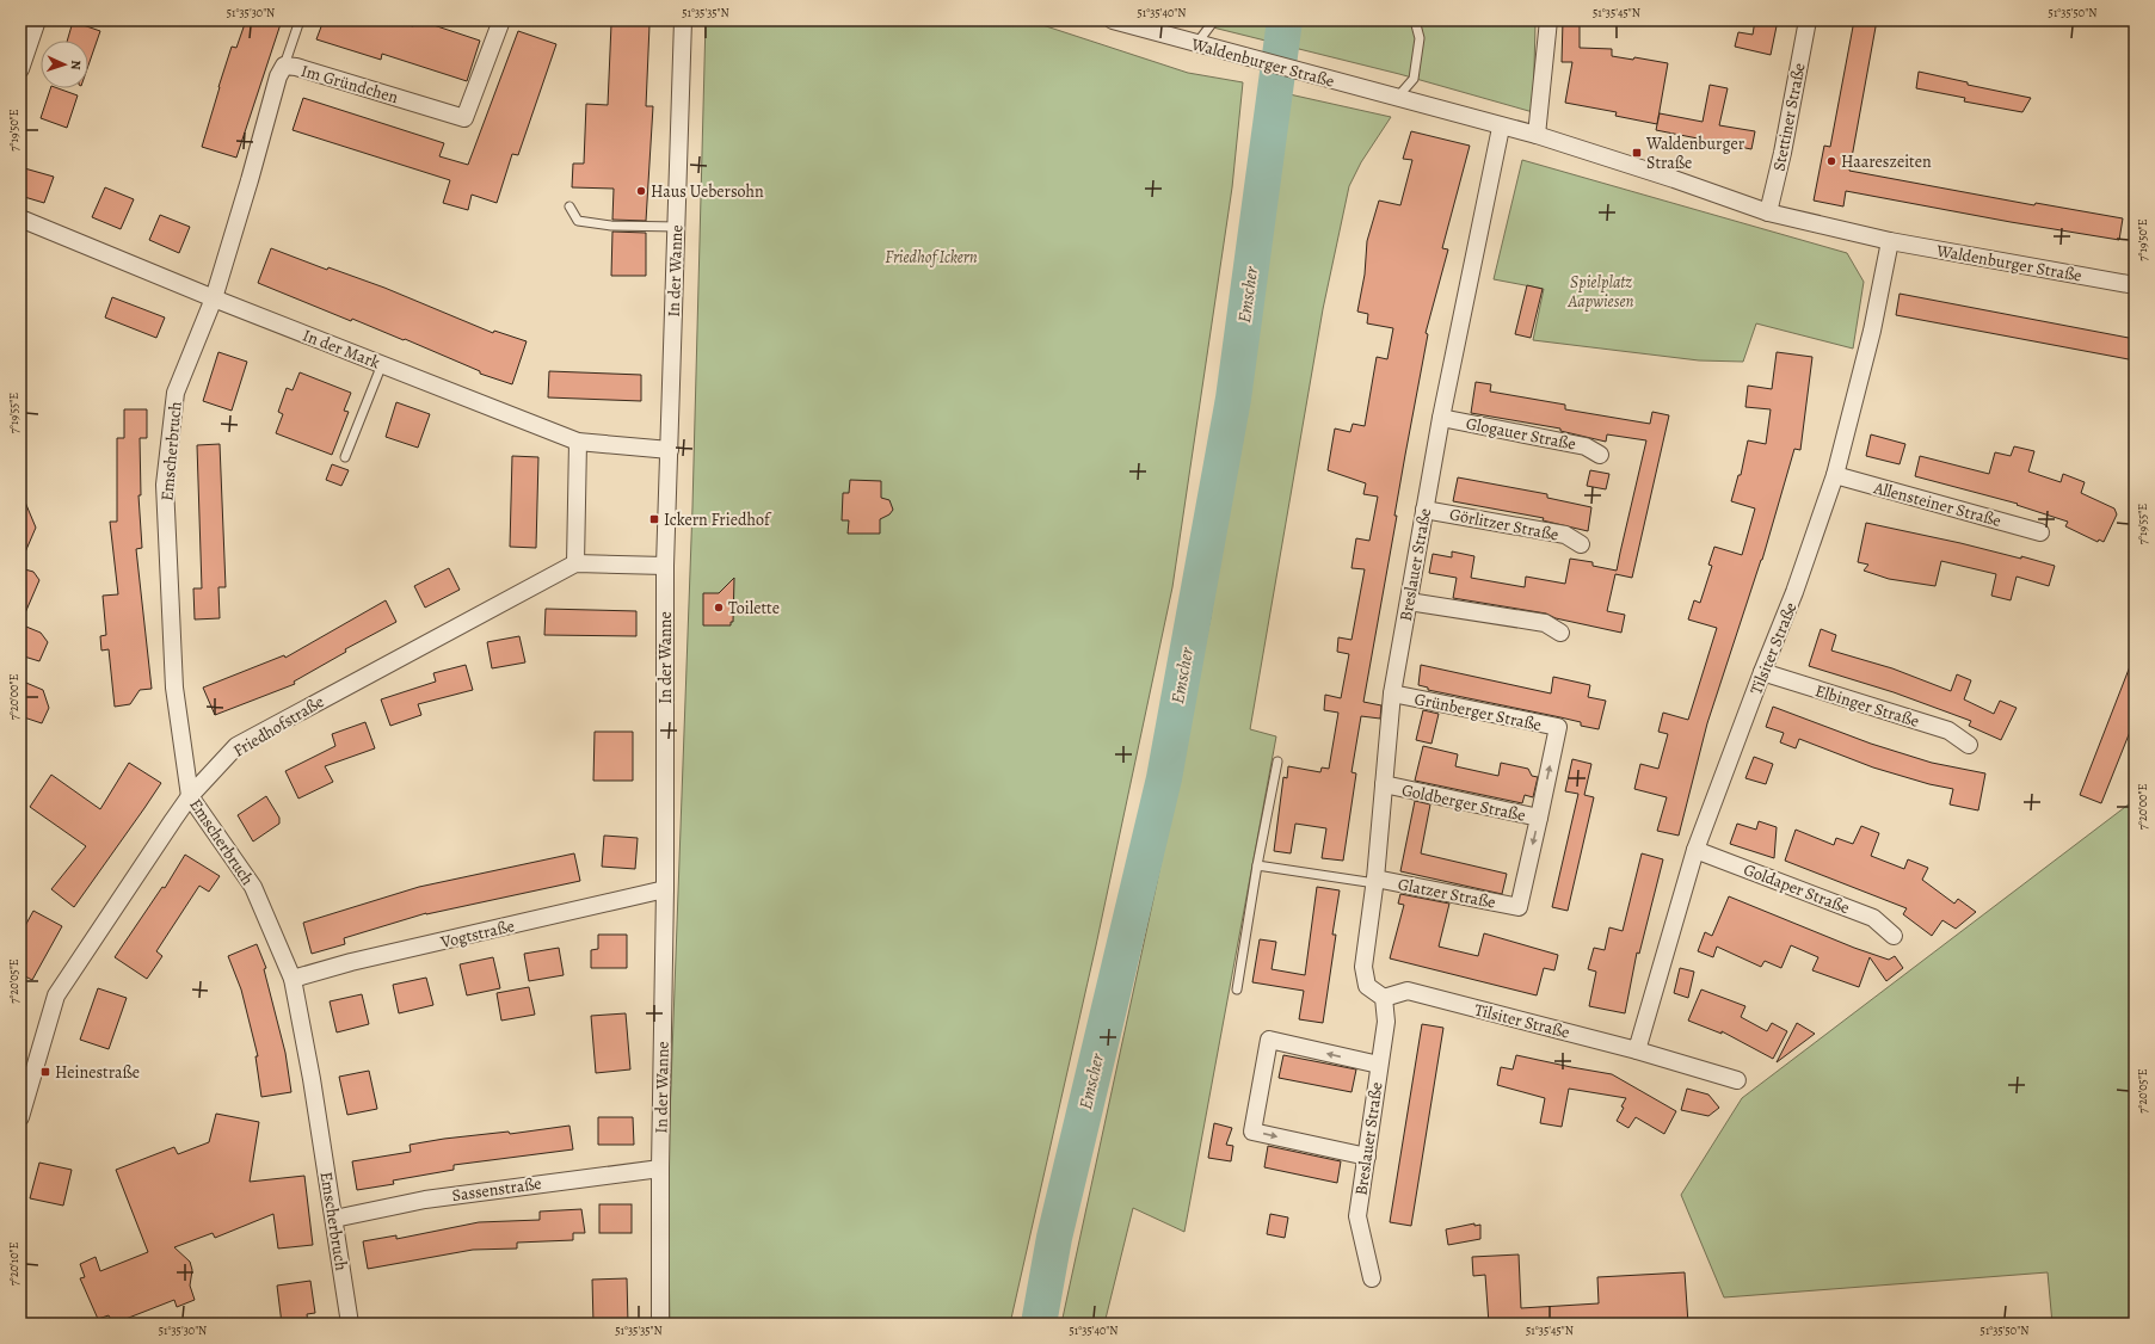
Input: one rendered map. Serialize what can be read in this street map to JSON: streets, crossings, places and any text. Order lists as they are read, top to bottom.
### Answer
{
  "streets": {
    "street": [
      "Waldenburger Straße",
      "Im Gründchen",
      "Stettiner Straße",
      "In der Wanne",
      "In der Mark",
      "Glogauer Straße",
      "Emscherbruch",
      "Allensteiner Straße",
      "Görlitzer Straße",
      "Breslauer Straße",
      "Tilsiter Straße",
      "Elbinger Straße",
      "Grünberger Straße",
      "Friedhofstraße",
      "Goldberger Straße",
      "Goldaper Straße",
      "Glatzer Straße",
      "Vogtstraße",
      "Sassenstraße"
    ]
  },
  "crossings": [
    ["Waldenburger Straße", "Stettiner Straße"],
    ["Waldenburger Straße", "Breslauer Straße"],
    ["Waldenburger Straße", "Tilsiter Straße"],
    ["Im Gründchen", "In der Mark"],
    ["Im Gründchen", "Emscherbruch"],
    ["In der Wanne", "In der Mark"],
    ["In der Wanne", "Friedhofstraße"],
    ["In der Wanne", "Vogtstraße"],
    ["In der Wanne", "Sassenstraße"],
    ["In der Mark", "Emscherbruch"],
    ["Glogauer Straße", "Breslauer Straße"],
    ["Emscherbruch", "Friedhofstraße"],
    ["Emscherbruch", "Vogtstraße"],
    ["Emscherbruch", "Sassenstraße"],
    ["Allensteiner Straße", "Tilsiter Straße"],
    ["Görlitzer Straße", "Breslauer Straße"],
    ["Breslauer Straße", "Tilsiter Straße"],
    ["Breslauer Straße", "Grünberger Straße"],
    ["Breslauer Straße", "Goldberger Straße"],
    ["Breslauer Straße", "Glatzer Straße"],
    ["Tilsiter Straße", "Elbinger Straße"],
    ["Tilsiter Straße", "Goldaper Straße"],
    ["Grünberger Straße", "Goldberger Straße"],
    ["Goldberger Straße", "Glatzer Straße"]
  ],
  "one_way": ["Goldberger Straße"],
  "water": ["Emscher"],
  "parks": ["Friedhof Ickern", "Spielplatz Aapwiesen"],
  "places": {
    "transit": ["Waldenburger Straße", "Ickern Friedhof", "Heinestraße"],
    "other": ["Haareszeiten", "Haus Uebersohn", "Toilette"]
  },
  "north": "right",
  "coordinates": [
    "51°35'30\"N",
    "51°35'35\"N",
    "51°35'40\"N",
    "51°35'45\"N",
    "51°35'50\"N",
    "7°19'50\"E",
    "7°19'55\"E",
    "7°20'00\"E",
    "7°20'05\"E",
    "7°20'10\"E"
  ]
}
